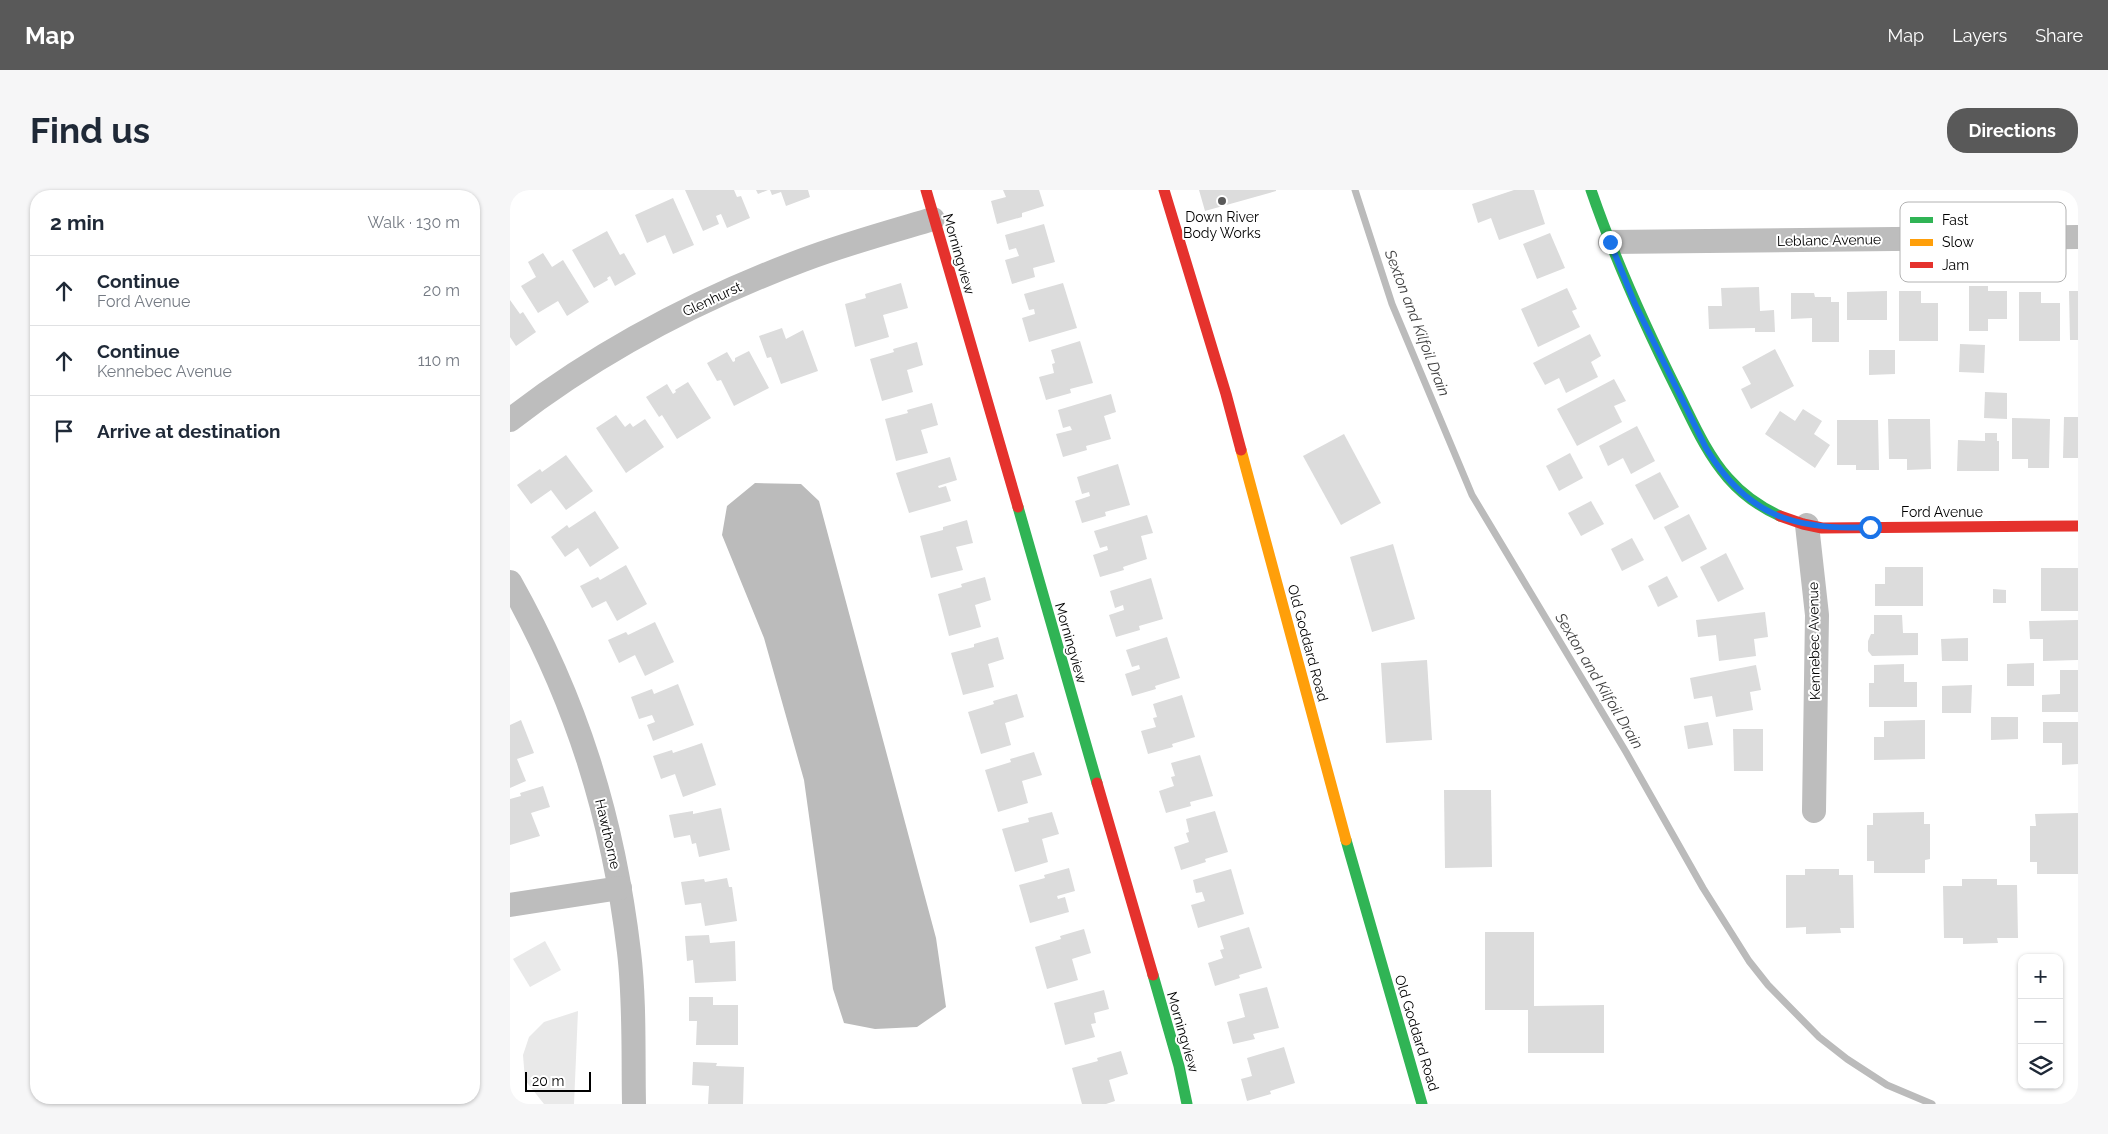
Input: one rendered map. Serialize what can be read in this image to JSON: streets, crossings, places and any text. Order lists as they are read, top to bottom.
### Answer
{
  "streets": {
    "street": [
      "Leblanc Avenue",
      "Morningview",
      "Glenhurst",
      "Ford Avenue",
      "Kennebec Avenue",
      "Old Goddard Road",
      "Hawthorne"
    ]
  },
  "crossings": [
    ["Morningview", "Glenhurst"],
    ["Ford Avenue", "Kennebec Avenue"]
  ],
  "water": ["Sexton and Kilfoil Drain"],
  "places": ["Down River Body Works"],
  "legend": ["Fast", "Slow", "Jam"],
  "scale_bar": "20 m",
  "page": {
    "header": "Map",
    "nav": ["Map", "Layers", "Share"],
    "buttons": "Directions",
    "title": "Find us",
    "heading": ["2 min", "Walk · 130 m"],
    "list": [
      ["Continue", "Ford Avenue", "20 m"],
      ["Continue", "Kennebec Avenue", "110 m"],
      "Arrive at destination"
    ],
    "map_buttons": ["+", "−"],
    "scale": "20 m"
  }
}
